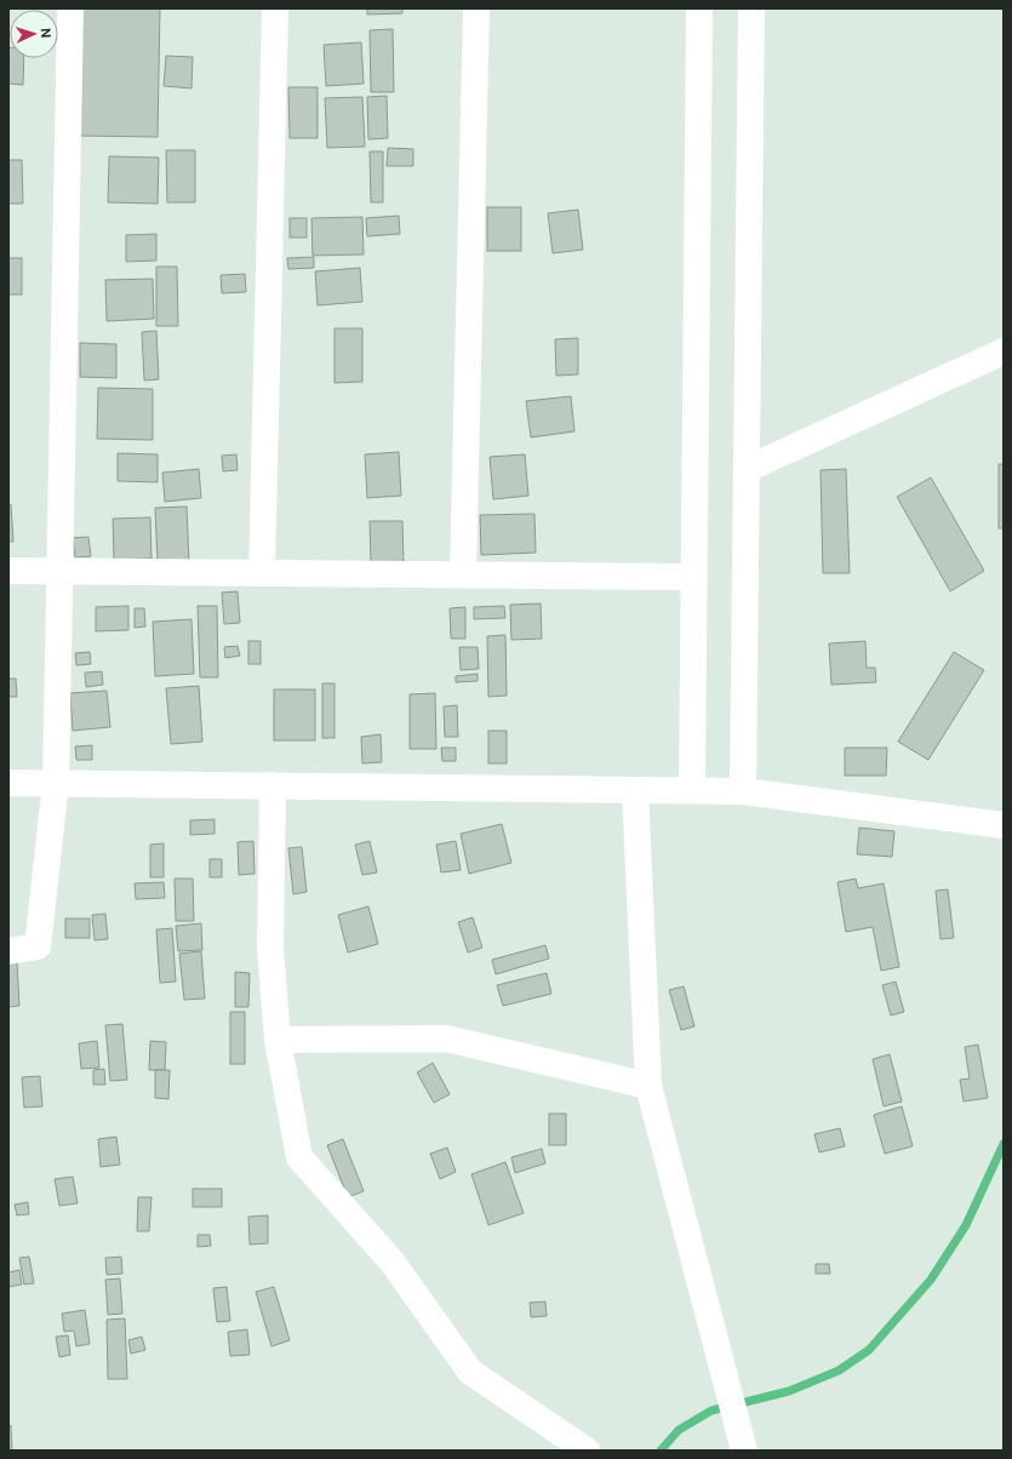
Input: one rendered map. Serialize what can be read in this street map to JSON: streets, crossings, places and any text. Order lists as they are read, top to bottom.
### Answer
{
  "north": "right"
}
